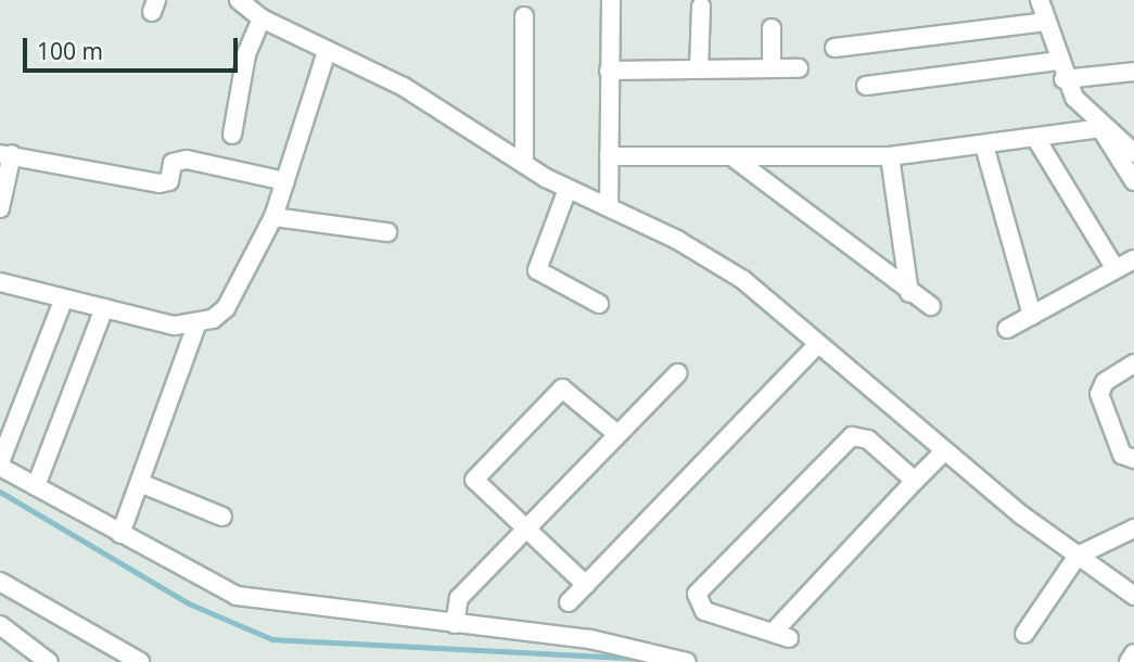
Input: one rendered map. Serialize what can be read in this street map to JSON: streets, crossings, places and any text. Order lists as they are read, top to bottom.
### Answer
{
  "scale_bar": "100 m"
}
